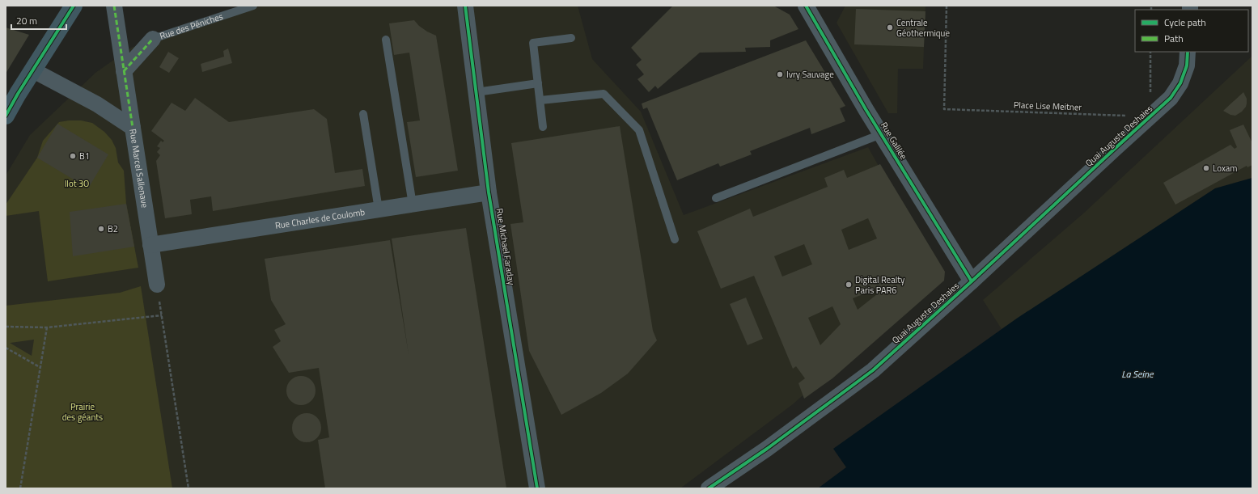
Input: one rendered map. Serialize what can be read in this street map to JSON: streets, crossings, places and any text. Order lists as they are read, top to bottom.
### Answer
{
  "streets": {
    "street": [
      "Rue des Péniches",
      "Quai Auguste Deshaies",
      "Rue Galilée",
      "Rue Marcel Sallenave",
      "Rue Charles de Coulomb",
      "Rue Michael Faraday"
    ],
    "path": ["Place Lise Meitner"]
  },
  "crossings": [
    ["Place Lise Meitner", "Quai Auguste Deshaies"],
    ["Quai Auguste Deshaies", "Rue Galilée"],
    ["Rue Marcel Sallenave", "Rue Charles de Coulomb"],
    ["Rue Charles de Coulomb", "Rue Michael Faraday"]
  ],
  "water": ["La Seine"],
  "parks": ["Ilot 3O", "Prairie des géants"],
  "places": [
    "Centrale Géothermique",
    "Ivry Sauvage",
    "B1",
    "Loxam",
    "B2",
    "Digital Realty Paris PAR6"
  ],
  "legend": ["Cycle path", "Path"],
  "scale_bar": "20 m"
}
